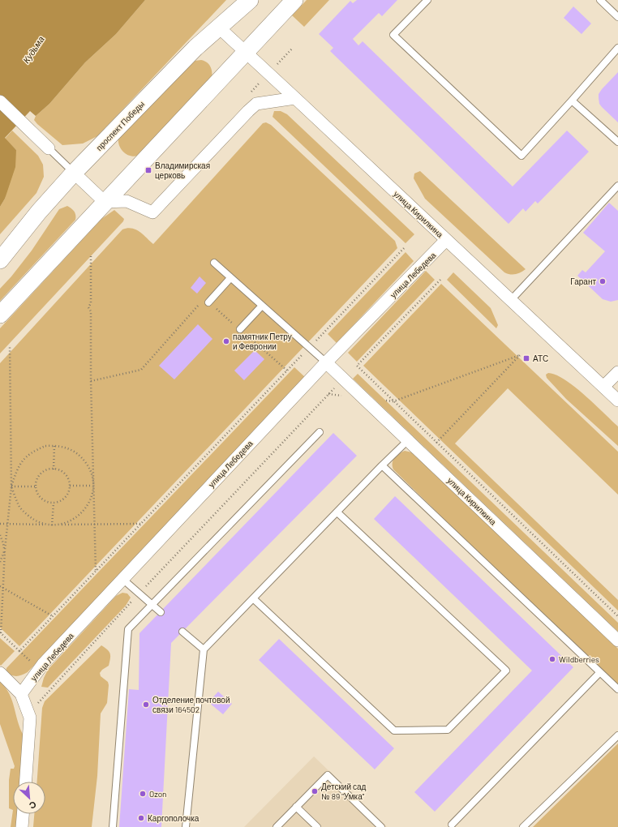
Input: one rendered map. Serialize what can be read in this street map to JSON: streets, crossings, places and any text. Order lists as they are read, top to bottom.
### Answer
{
  "streets": {
    "main road": ["проспект Победы"],
    "street": ["улица Кирилкина", "улица Лебедева"]
  },
  "crossings": [
    ["проспект Победы", "улица Кирилкина"],
    ["улица Кирилкина", "улица Лебедева"]
  ],
  "water": ["Кудьма"],
  "places": {
    "transit": ["Владимирская церковь", "АТС"],
    "other": [
      "Гарант",
      "памятник Петру и Февронии",
      "Wildberries",
      "Отделение почтовой связи 164502",
      "Детский сад № 89 \"Умка\"",
      "Ozon",
      "Каргополочка"
    ]
  },
  "north": "bottom right"
}
